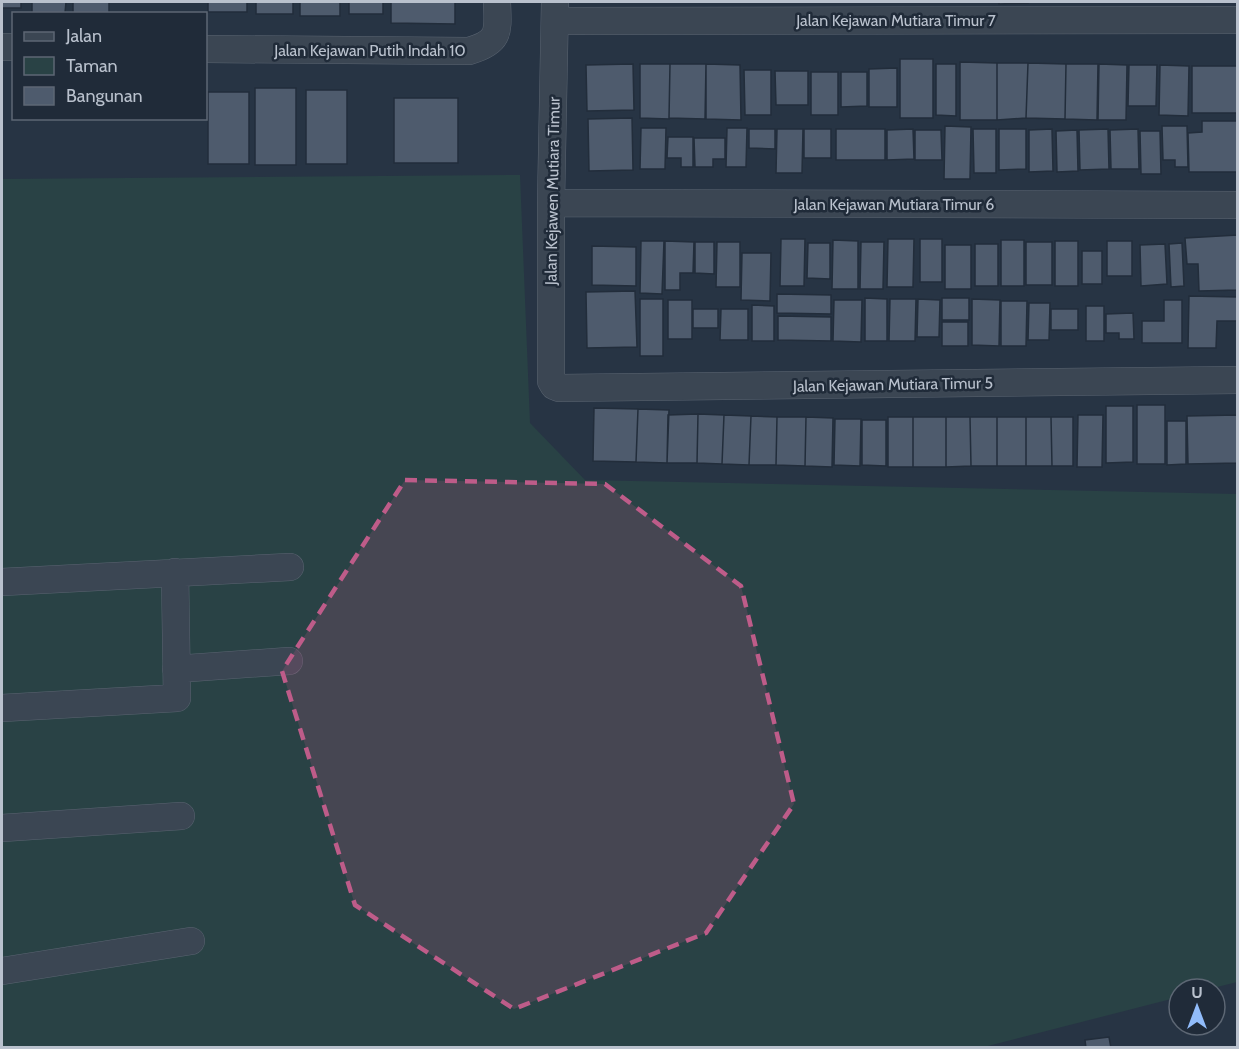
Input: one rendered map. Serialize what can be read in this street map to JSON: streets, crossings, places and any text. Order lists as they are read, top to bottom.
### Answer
{
  "streets": {
    "street": [
      "Jalan Kejawan Mutiara Timur 7",
      "Jalan Kejawan Putih Indah 10",
      "Jalan Kejawen Mutiara Timur",
      "Jalan Kejawan Mutiara Timur 6",
      "Jalan Kejawan Mutiara Timur 5"
    ]
  },
  "crossings": [
    ["Jalan Kejawan Mutiara Timur 7", "Jalan Kejawen Mutiara Timur"],
    ["Jalan Kejawen Mutiara Timur", "Jalan Kejawan Mutiara Timur 6"],
    ["Jalan Kejawen Mutiara Timur", "Jalan Kejawan Mutiara Timur 5"]
  ],
  "legend": ["Jalan", "Taman", "Bangunan"],
  "north": "top"
}
